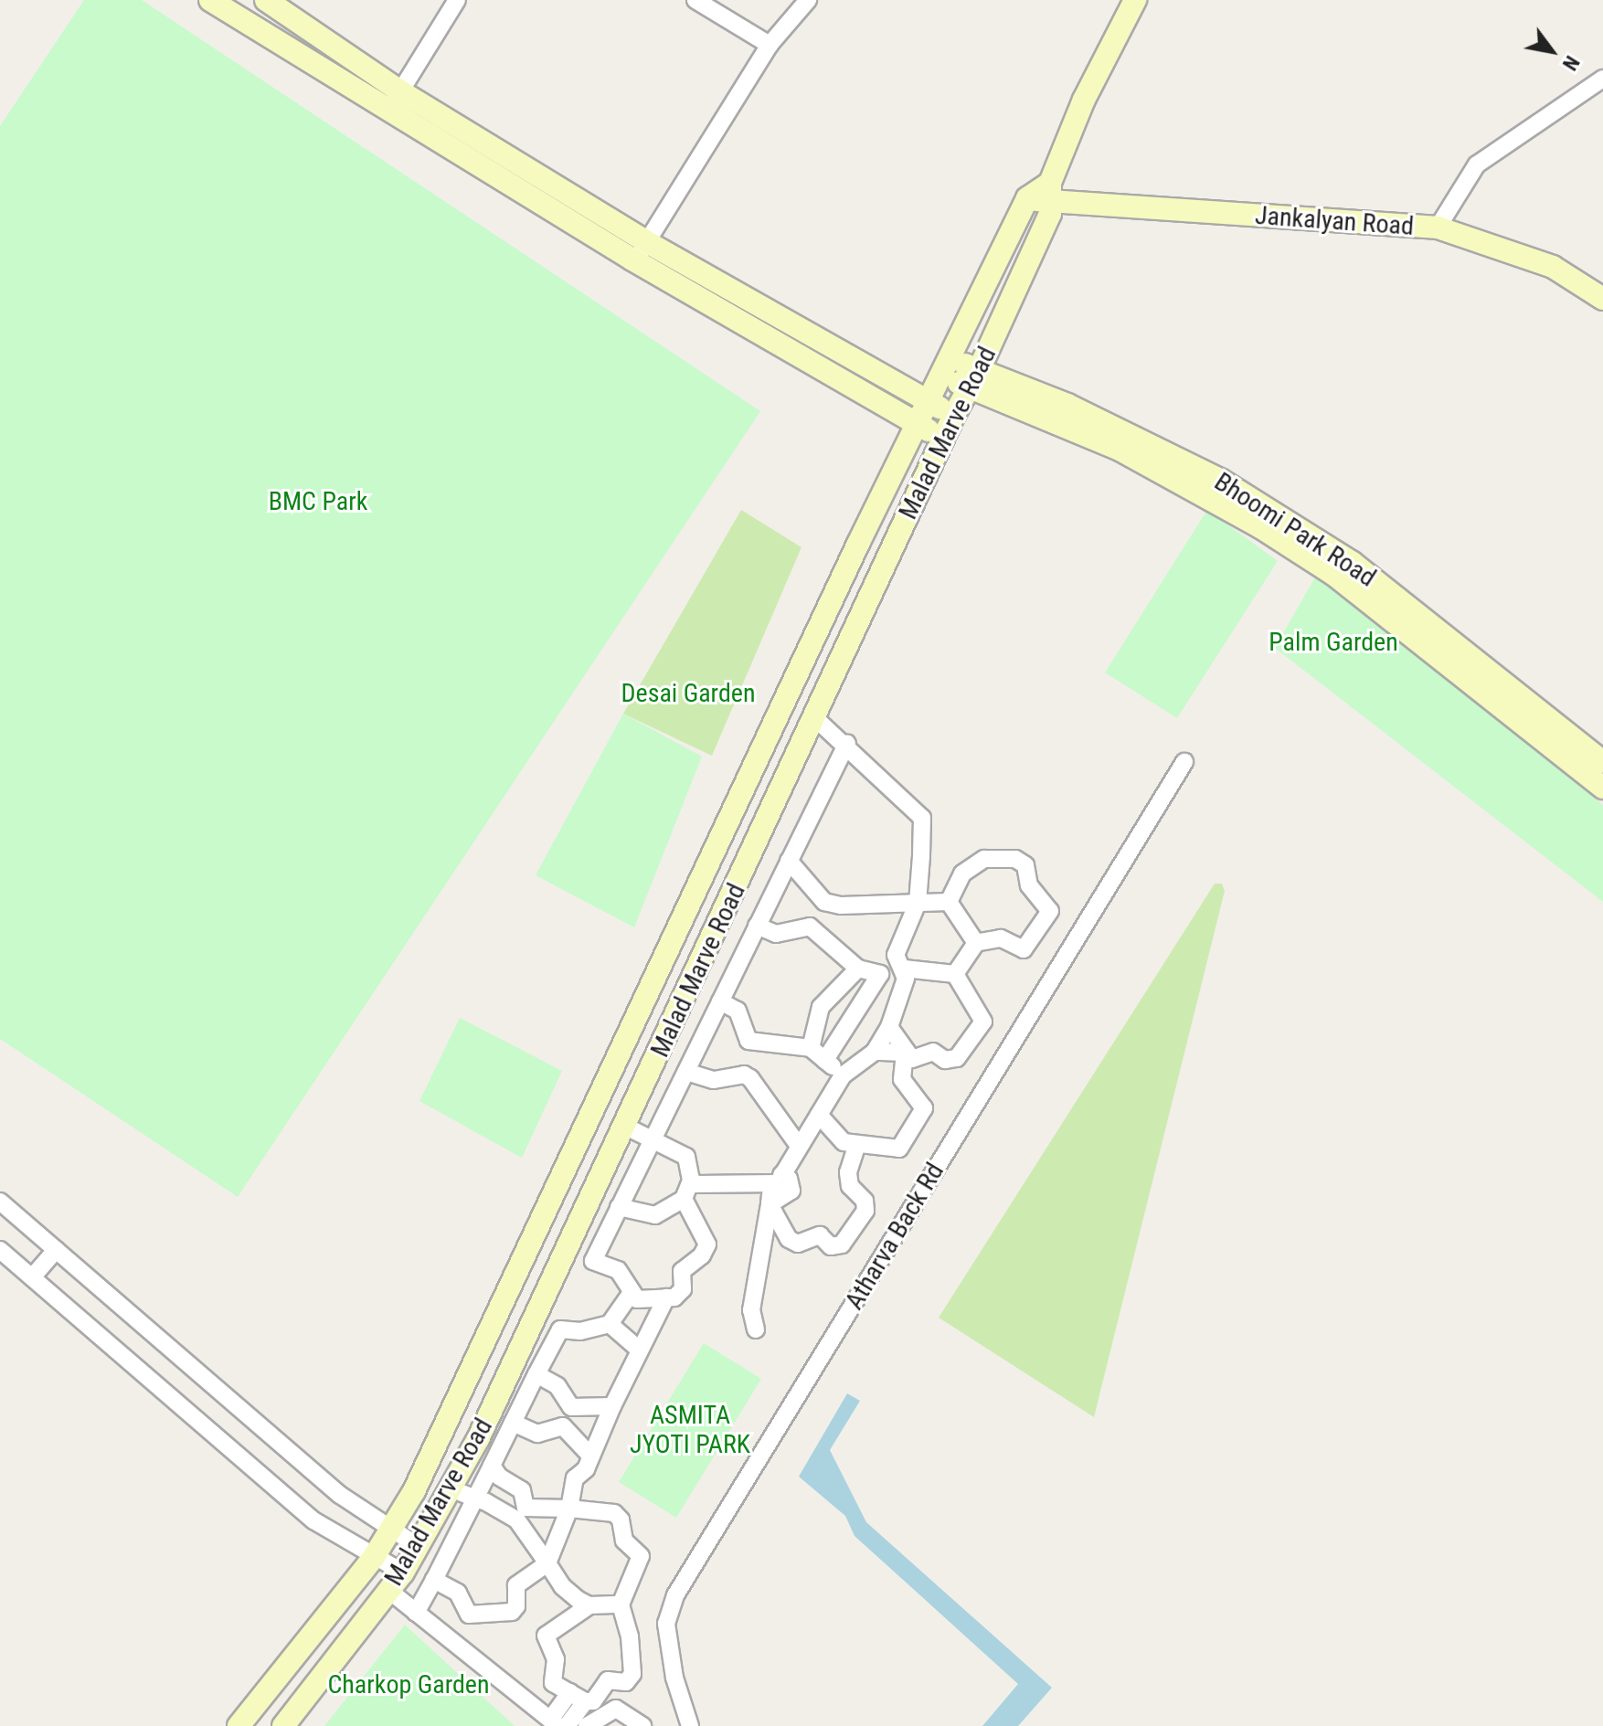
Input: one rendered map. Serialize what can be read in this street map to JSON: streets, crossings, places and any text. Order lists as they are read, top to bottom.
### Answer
{
  "streets": {
    "main road": ["Jankalyan Road", "Malad Marve Road", "Bhoomi Park Road"],
    "street": ["Atharva Back Rd"]
  },
  "crossings": [
    ["Jankalyan Road", "Malad Marve Road"]
  ],
  "parks": [
    "BMC Park",
    "Palm Garden",
    "Desai Garden",
    "ASMITA JYOTI PARK",
    "Charkop Garden"
  ],
  "north": "bottom right"
}
